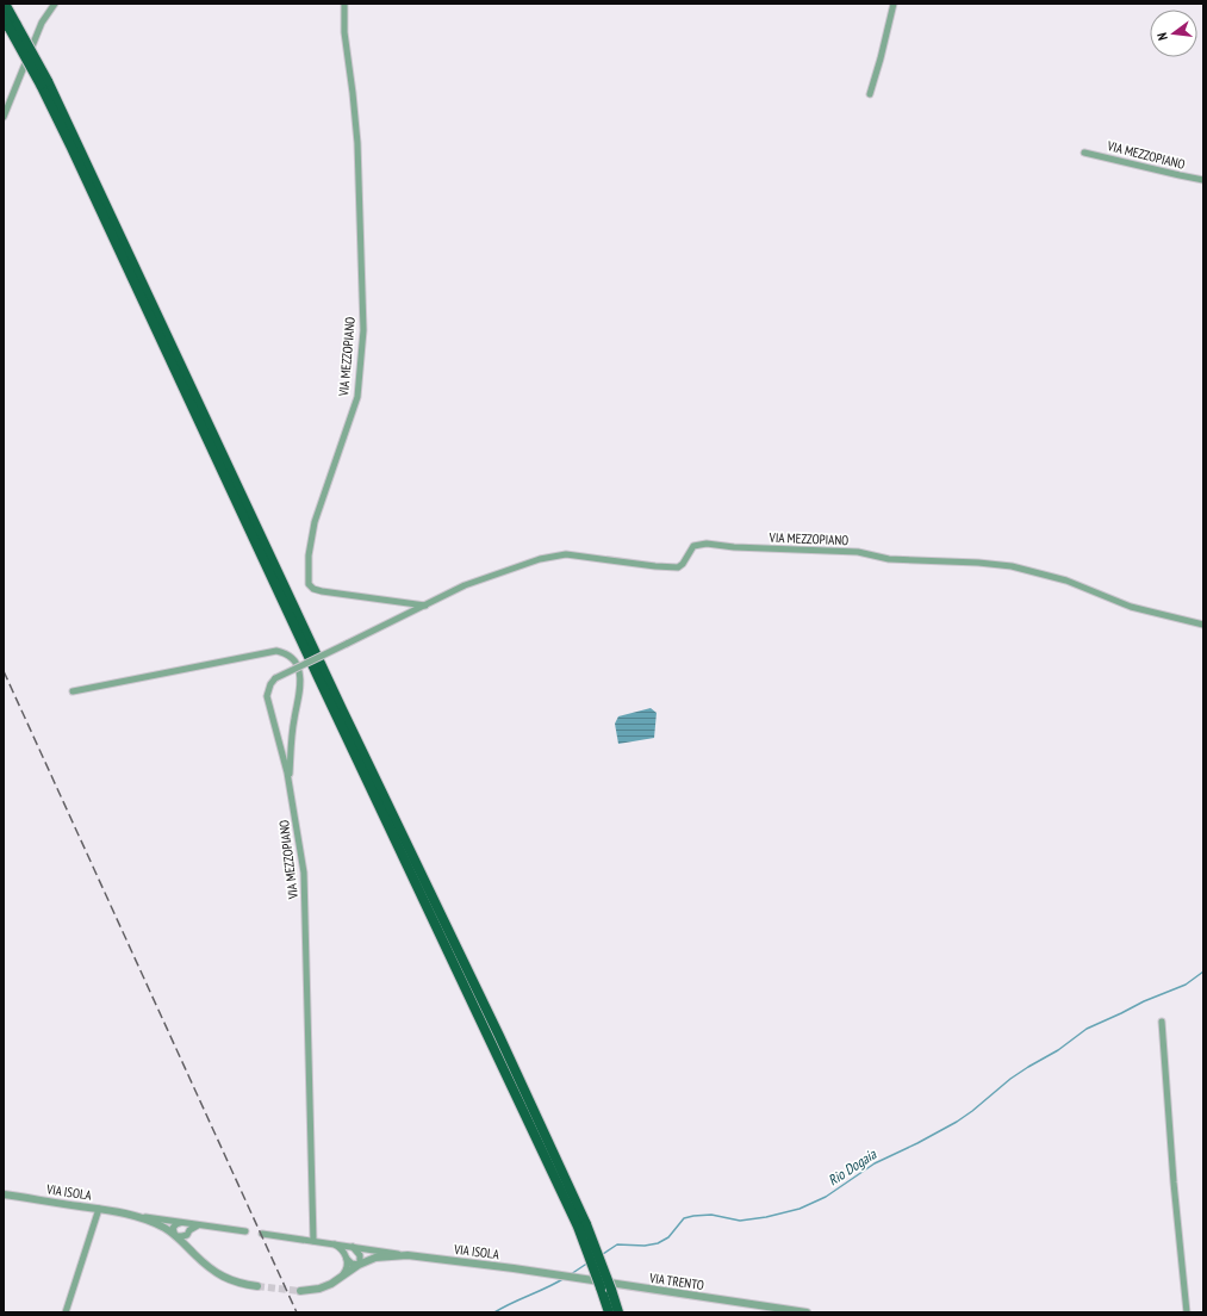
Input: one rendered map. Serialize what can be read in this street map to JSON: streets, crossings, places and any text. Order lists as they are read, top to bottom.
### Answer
{
  "streets": {
    "street": ["VIA MEZZOPIANO", "VIA ISOLA", "VIA TRENTO"]
  },
  "crossings": [
    ["VIA MEZZOPIANO", "VIA ISOLA"],
    ["VIA ISOLA", "VIA TRENTO"]
  ],
  "water": ["Rio Dogaia"],
  "north": "left"
}
